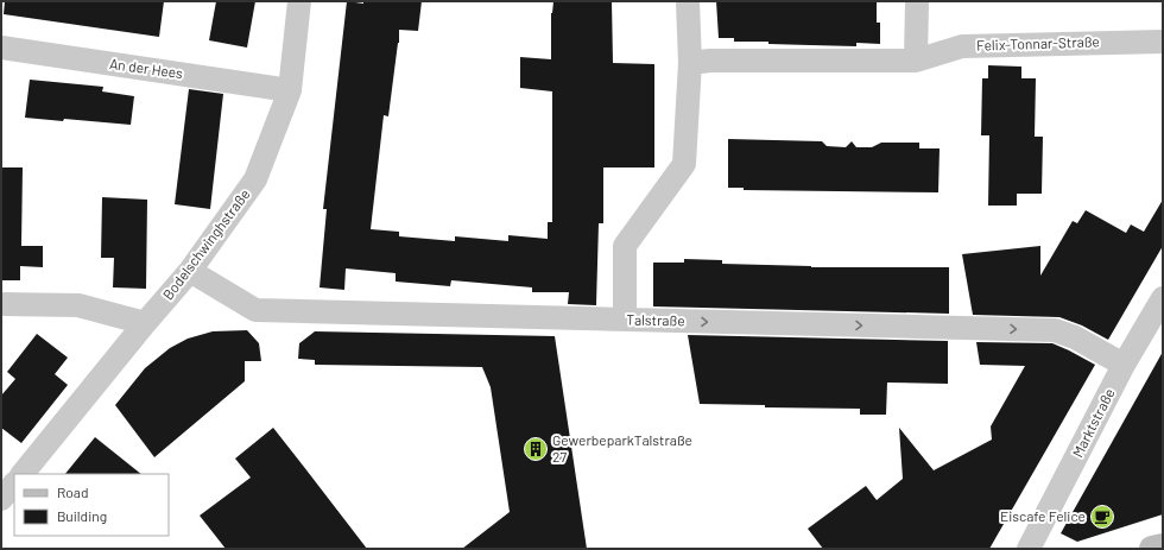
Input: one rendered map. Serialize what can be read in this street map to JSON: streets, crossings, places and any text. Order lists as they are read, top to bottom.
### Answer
{
  "streets": {
    "street": [
      "Felix-Tonnar-Straße",
      "An der Hees",
      "Bodelschwinghstraße",
      "Talstraße",
      "Marktstraße"
    ]
  },
  "crossings": [
    ["An der Hees", "Bodelschwinghstraße"],
    ["Bodelschwinghstraße", "Talstraße"],
    ["Talstraße", "Marktstraße"]
  ],
  "one_way": ["Talstraße"],
  "places": {
    "building": ["GewerbeparkTalstraße 27"],
    "cafe": ["Eiscafe Felice"]
  },
  "legend": ["Road", "Building"]
}
